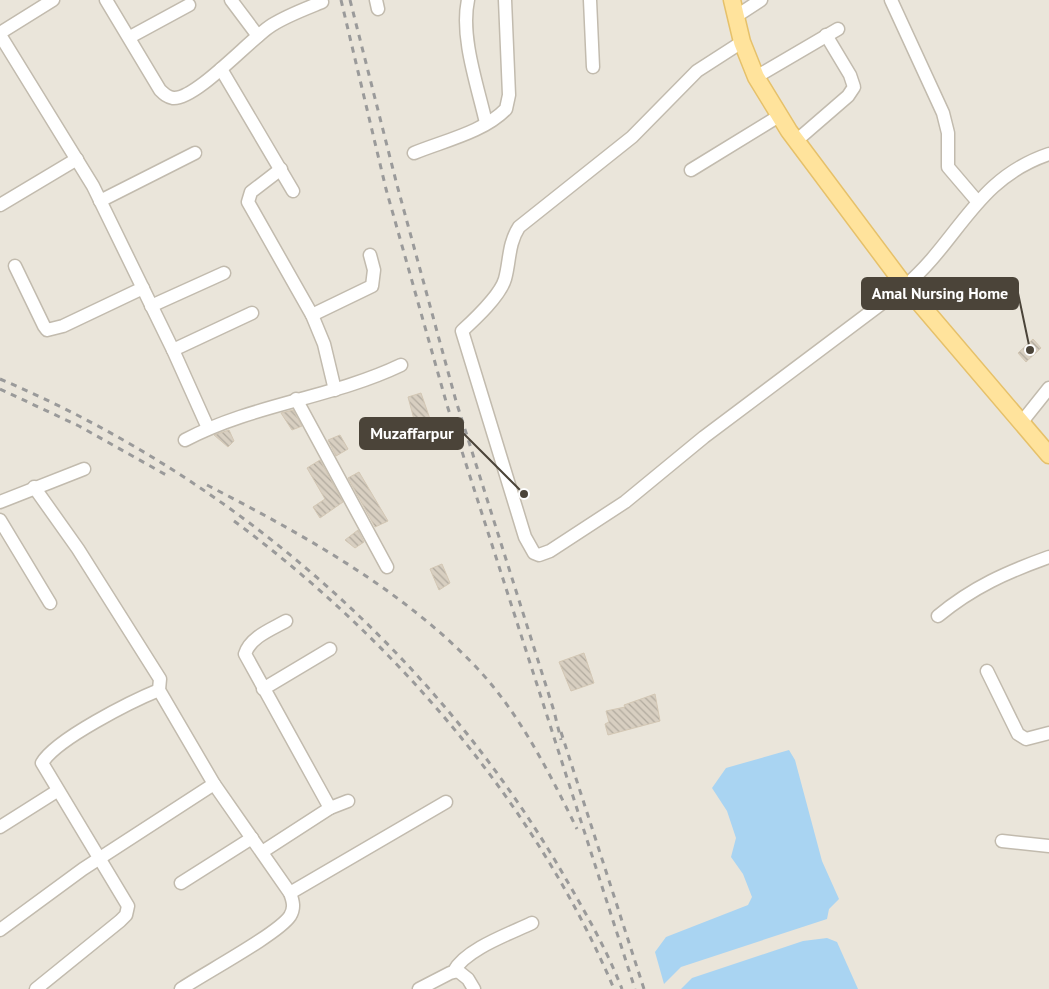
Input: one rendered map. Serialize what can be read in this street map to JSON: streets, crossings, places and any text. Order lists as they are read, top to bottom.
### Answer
{
  "places": ["Amal Nursing Home", "Muzaffarpur"]
}
